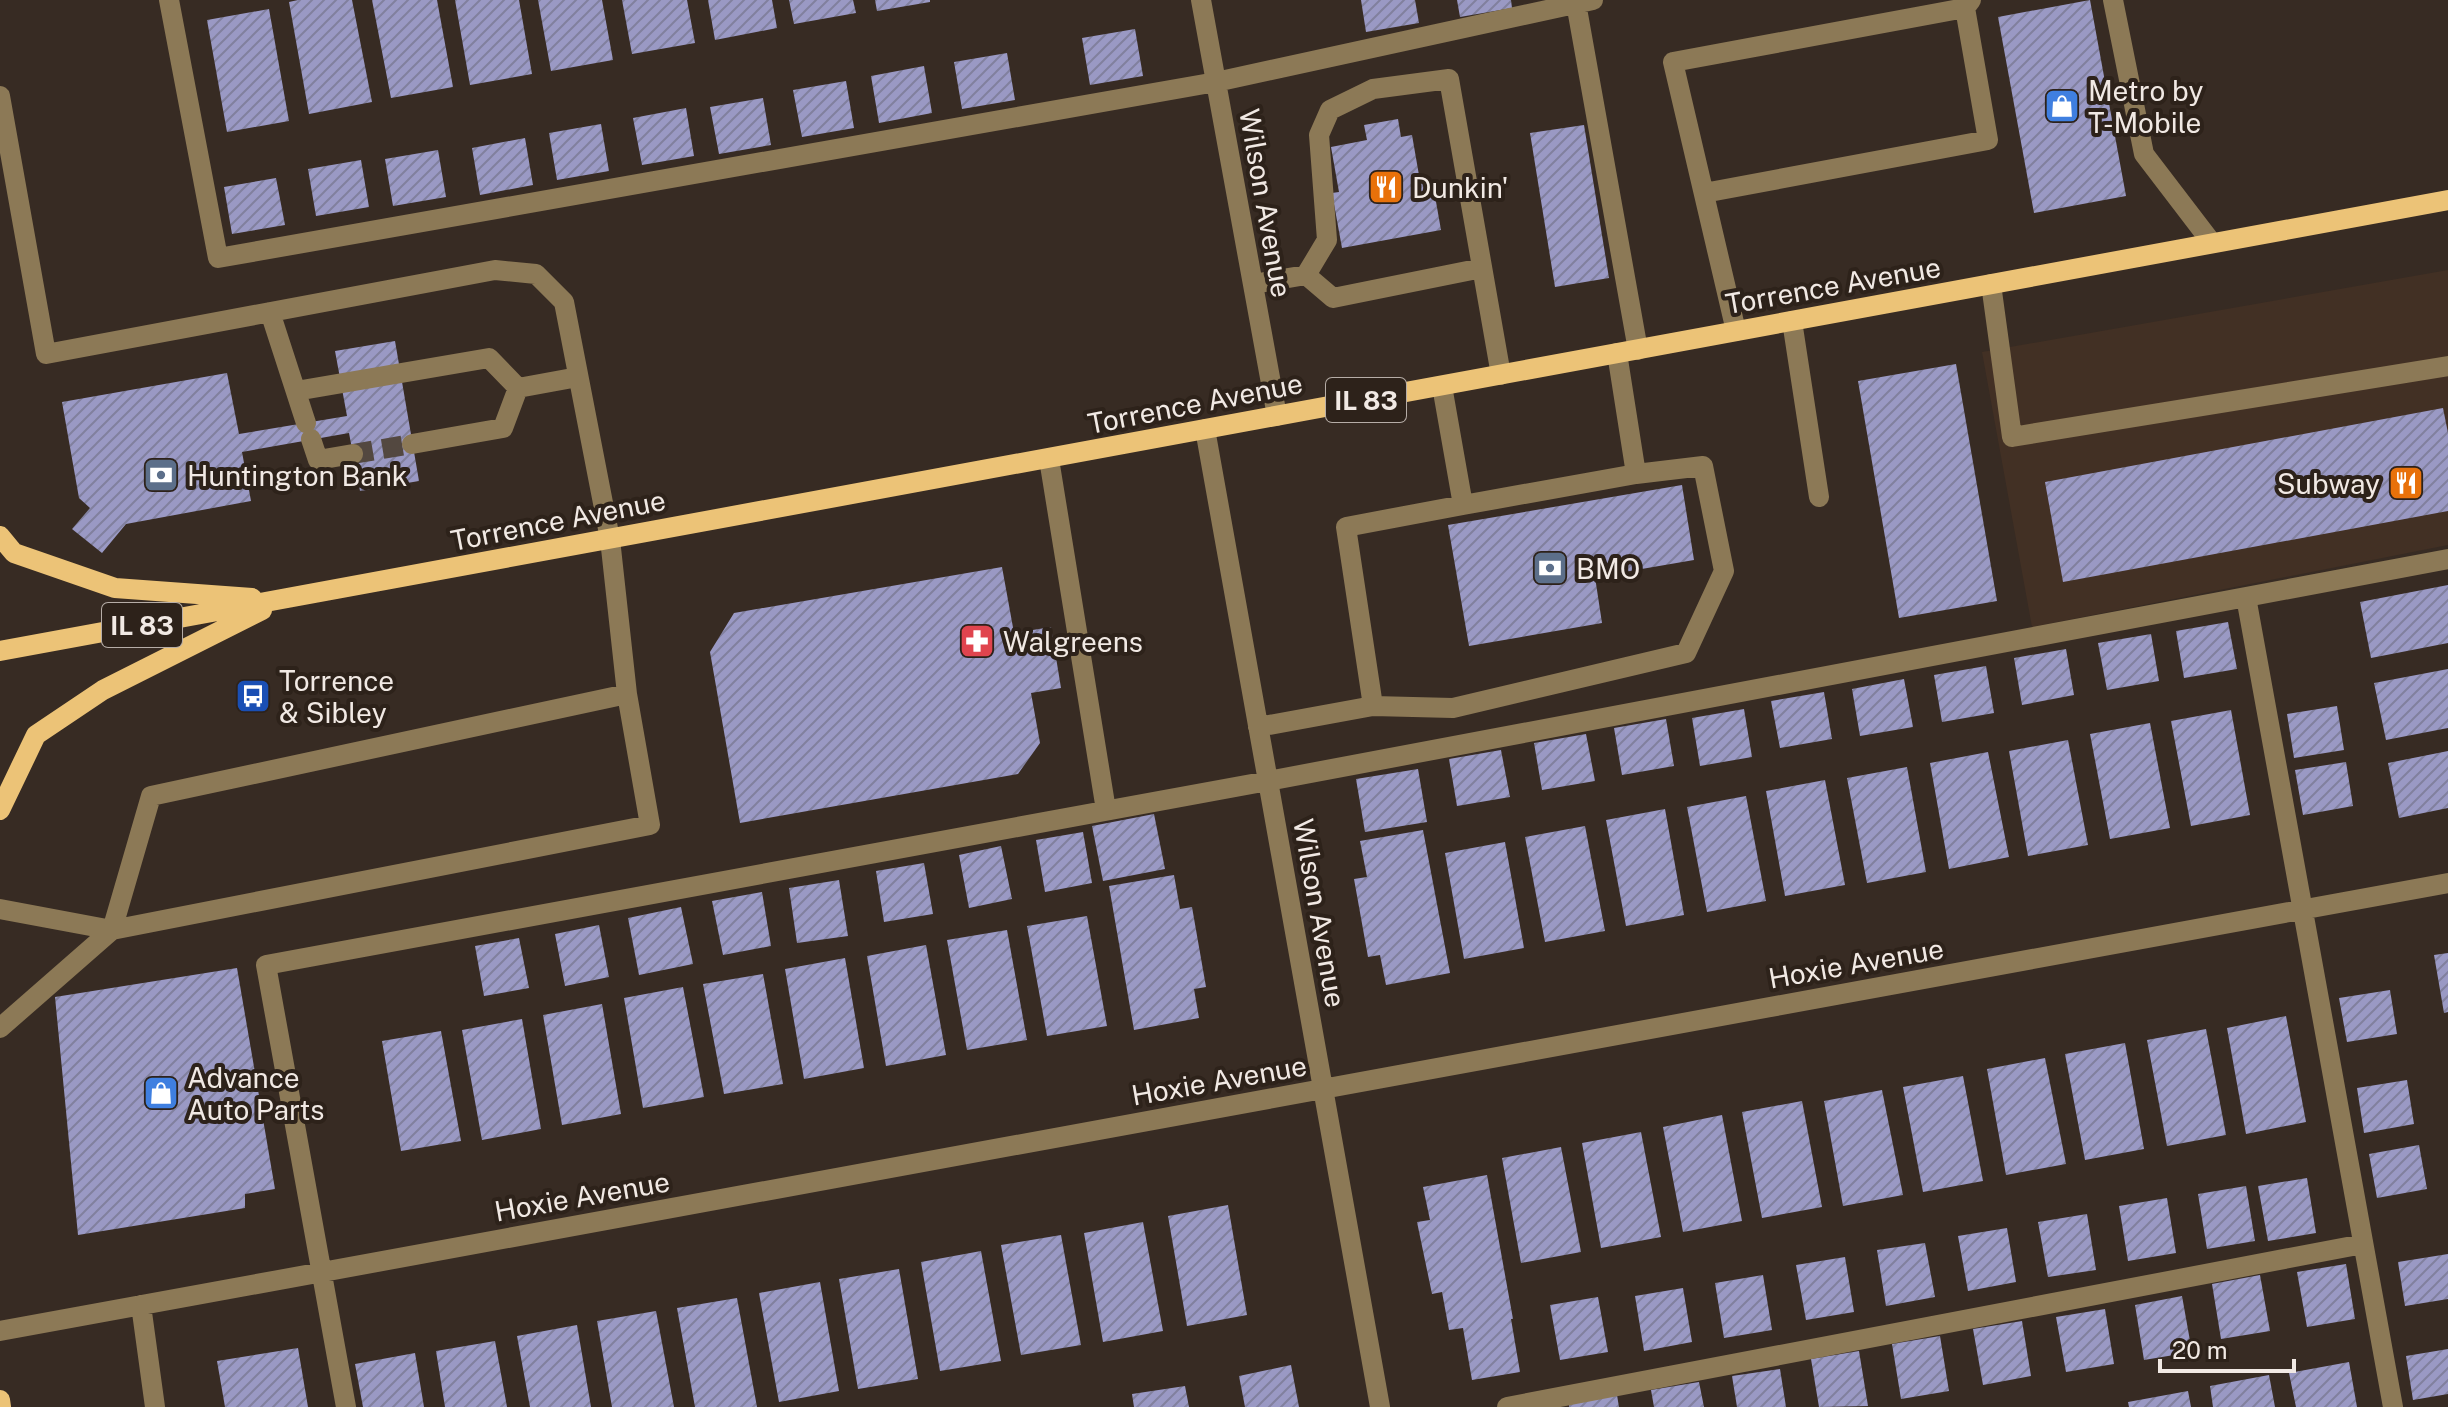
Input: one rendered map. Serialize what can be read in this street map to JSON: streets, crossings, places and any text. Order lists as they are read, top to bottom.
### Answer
{
  "streets": {
    "main road": ["Torrence Avenue", "IL 83"],
    "street": ["Wilson Avenue", "Hoxie Avenue"]
  },
  "crossings": [
    ["Wilson Avenue", "Torrence Avenue"],
    ["Wilson Avenue", "Hoxie Avenue"]
  ],
  "places": {
    "shop": ["Metro by T-Mobile", "Advance Auto Parts"],
    "restaurant": ["Dunkin'", "Subway"],
    "bank": ["Huntington Bank", "BMO"],
    "pharmacy": ["Walgreens"],
    "bus stop": ["Torrence & Sibley"]
  },
  "scale_bar": "20 m"
}
